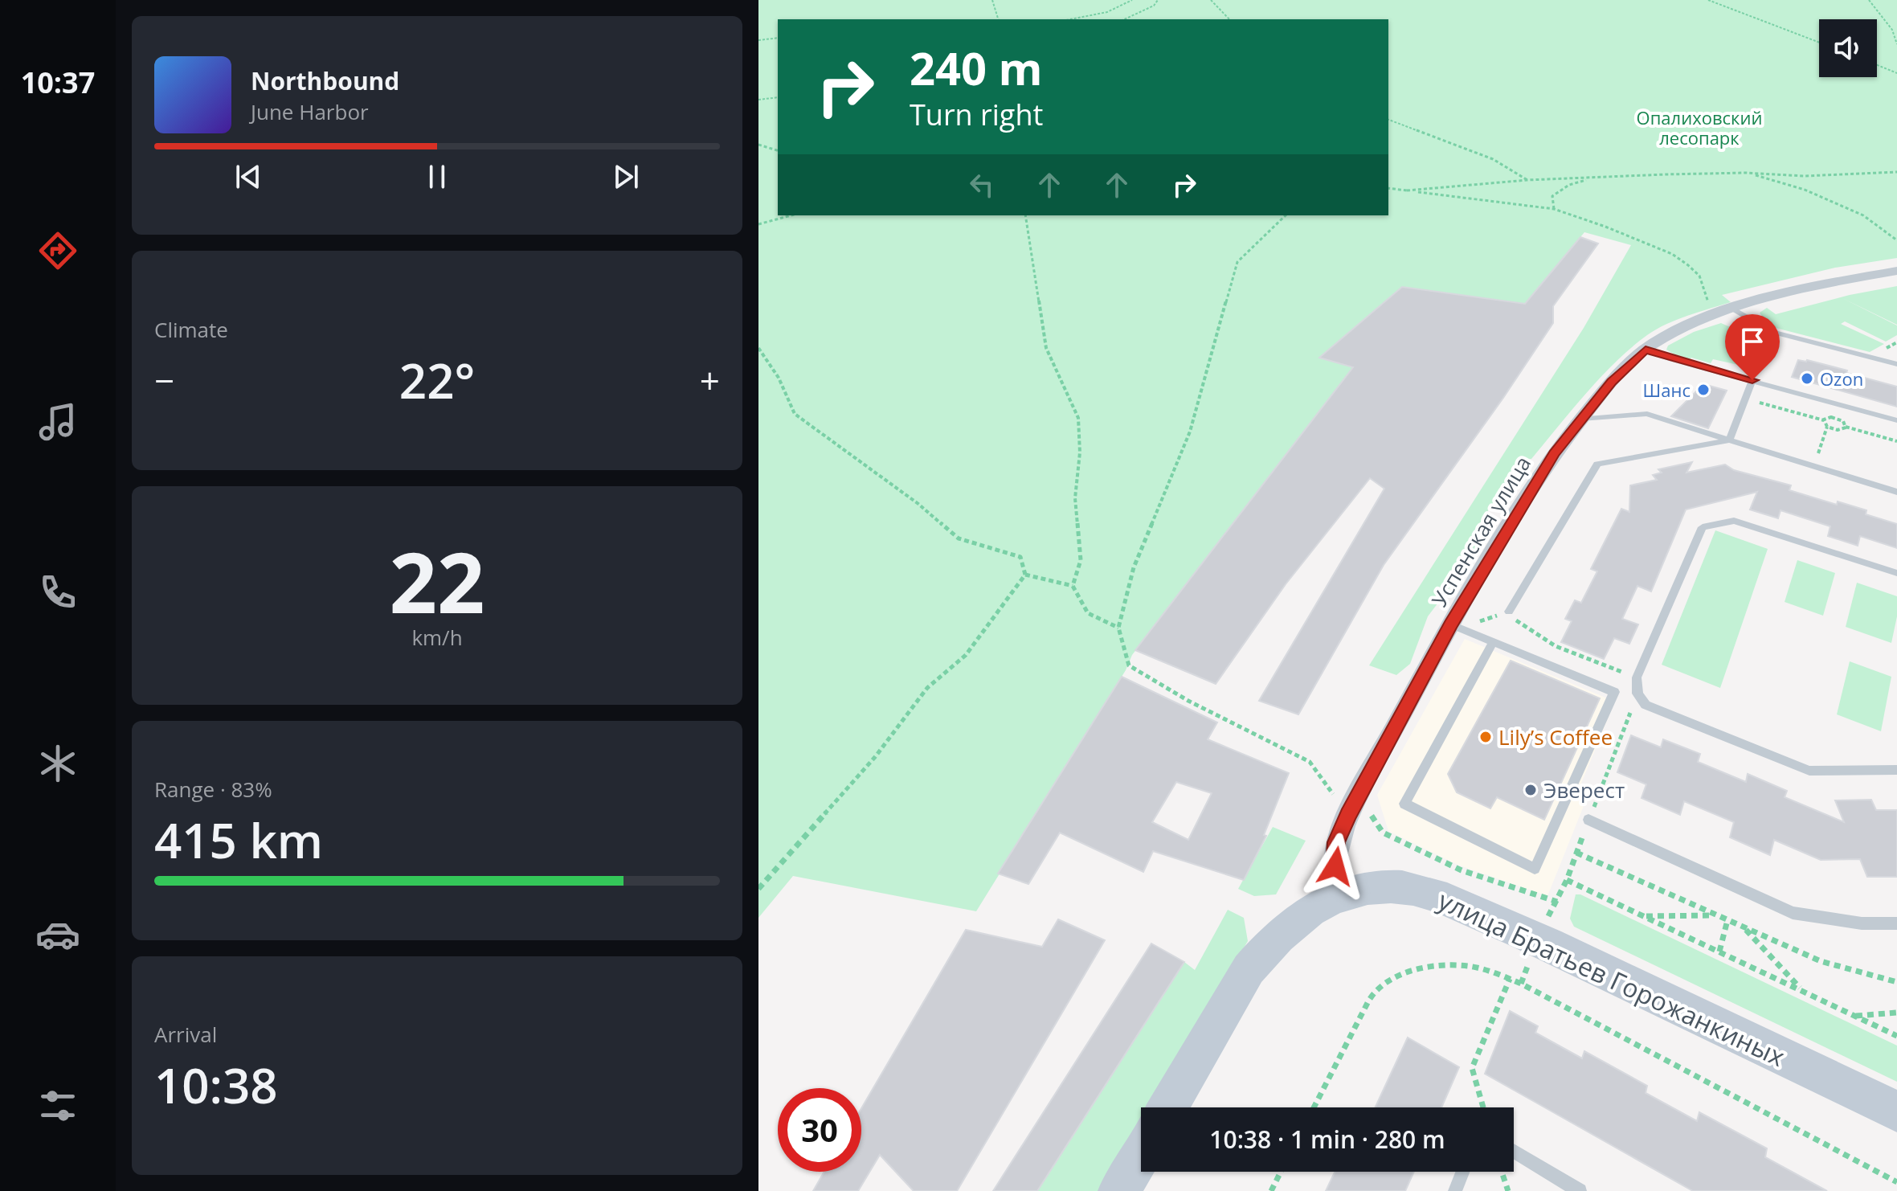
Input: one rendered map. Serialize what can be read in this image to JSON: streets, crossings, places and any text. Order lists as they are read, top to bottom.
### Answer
{
  "streets": {
    "street": ["Успенская улица", "улица Братьев Горожанкиных"]
  },
  "crossings": [
    ["Успенская улица", "улица Братьев Горожанкиных"]
  ],
  "parks": ["Опалиховский лесопарк"],
  "places": [
    "Ozon",
    "Шанс",
    "Lily’s Coffee",
    "Эверест"
  ],
  "page": {
    "tabs": "10:37",
    "turn": ["240 m", "Turn right"],
    "song": ["Northbound", "June Harbor"],
    "tile": [
      "Climate",
      ["22", "km/h"],
      ["Range · 83%", "415 km"],
      ["Arrival", "10:38"]
    ],
    "heat": ["−", "22°", "+"],
    "limit": "30",
    "trip": "10:38 · 1 min · 280 m"
  }
}
